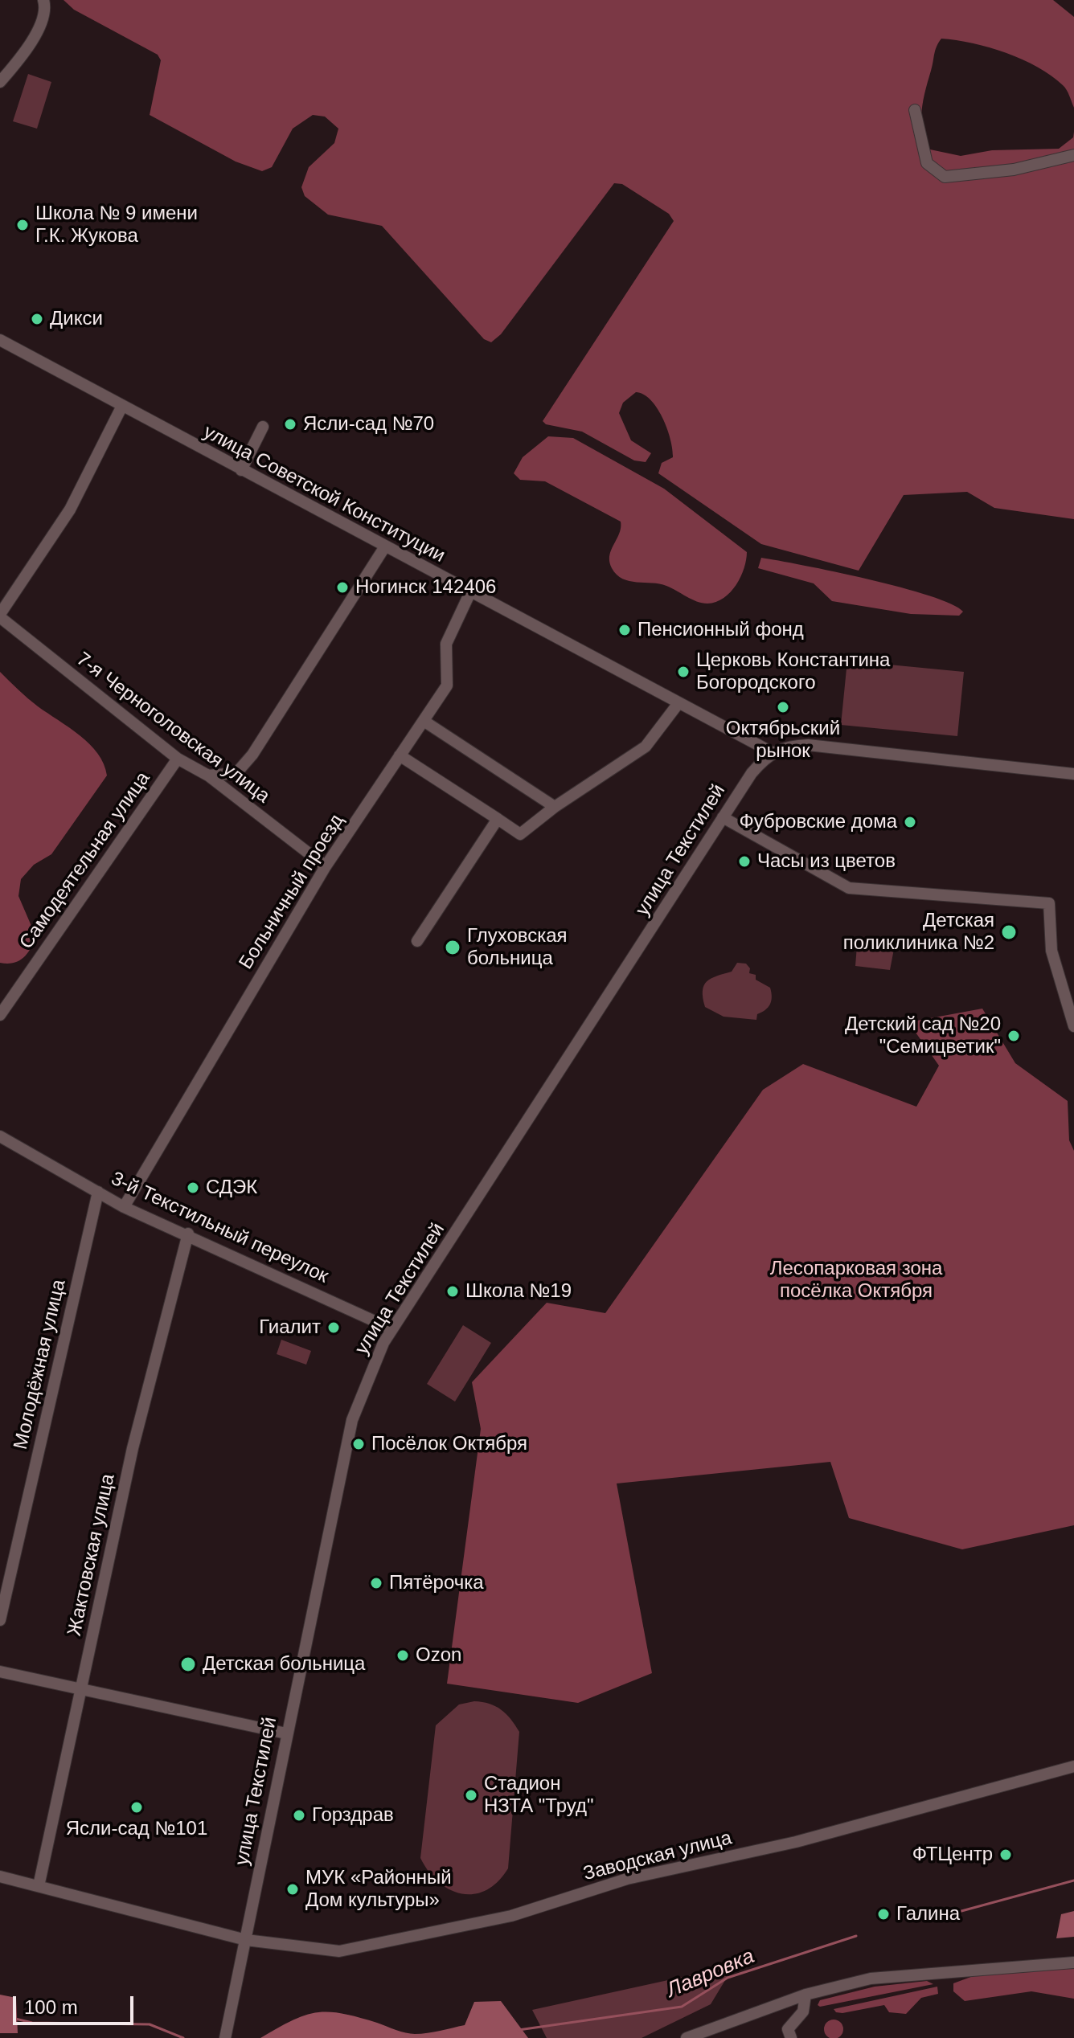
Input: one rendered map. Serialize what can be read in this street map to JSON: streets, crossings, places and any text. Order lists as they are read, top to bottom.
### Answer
{
  "streets": {
    "street": [
      "улица Советской Конституции",
      "7-я Черноголовская улица",
      "улица Текстилей",
      "Самодеятельная улица",
      "Больничный проезд",
      "3-й Текстильный переулок",
      "Молодёжная улица",
      "Жактовская улица",
      "Заводская улица"
    ]
  },
  "crossings": [
    ["улица Советской Конституции", "улица Текстилей"],
    ["улица Советской Конституции", "Больничный проезд"],
    ["7-я Черноголовская улица", "Самодеятельная улица"],
    ["7-я Черноголовская улица", "Больничный проезд"],
    ["улица Текстилей", "3-й Текстильный переулок"],
    ["улица Текстилей", "Заводская улица"],
    ["Больничный проезд", "3-й Текстильный переулок"],
    ["3-й Текстильный переулок", "Молодёжная улица"],
    ["3-й Текстильный переулок", "Жактовская улица"],
    ["Жактовская улица", "Заводская улица"]
  ],
  "water": ["Лавровка"],
  "parks": ["Лесопарковая зона посёлка Октября"],
  "places": [
    "Школа № 9 имени Г.К. Жукова",
    "Дикси",
    "Ясли-сад №70",
    "Ногинск 142406",
    "Пенсионный фонд",
    "Церковь Константина Богородского",
    "Октябрьский рынок",
    "Фубровские дома",
    "Часы из цветов",
    "Детская поликлиника №2",
    "Глуховская больница",
    "Детский сад №20 \"Семицветик\"",
    "СДЭК",
    "Школа №19",
    "Гиалит",
    "Посёлок Октября",
    "Пятёрочка",
    "Ozon",
    "Детская больница",
    "Стадион НЗТА \"Труд\"",
    "Ясли-сад №101",
    "Горздрав",
    "ФТЦентр",
    "МУК «Районный Дом культуры»",
    "Галина"
  ],
  "scale_bar": "100 m"
}
